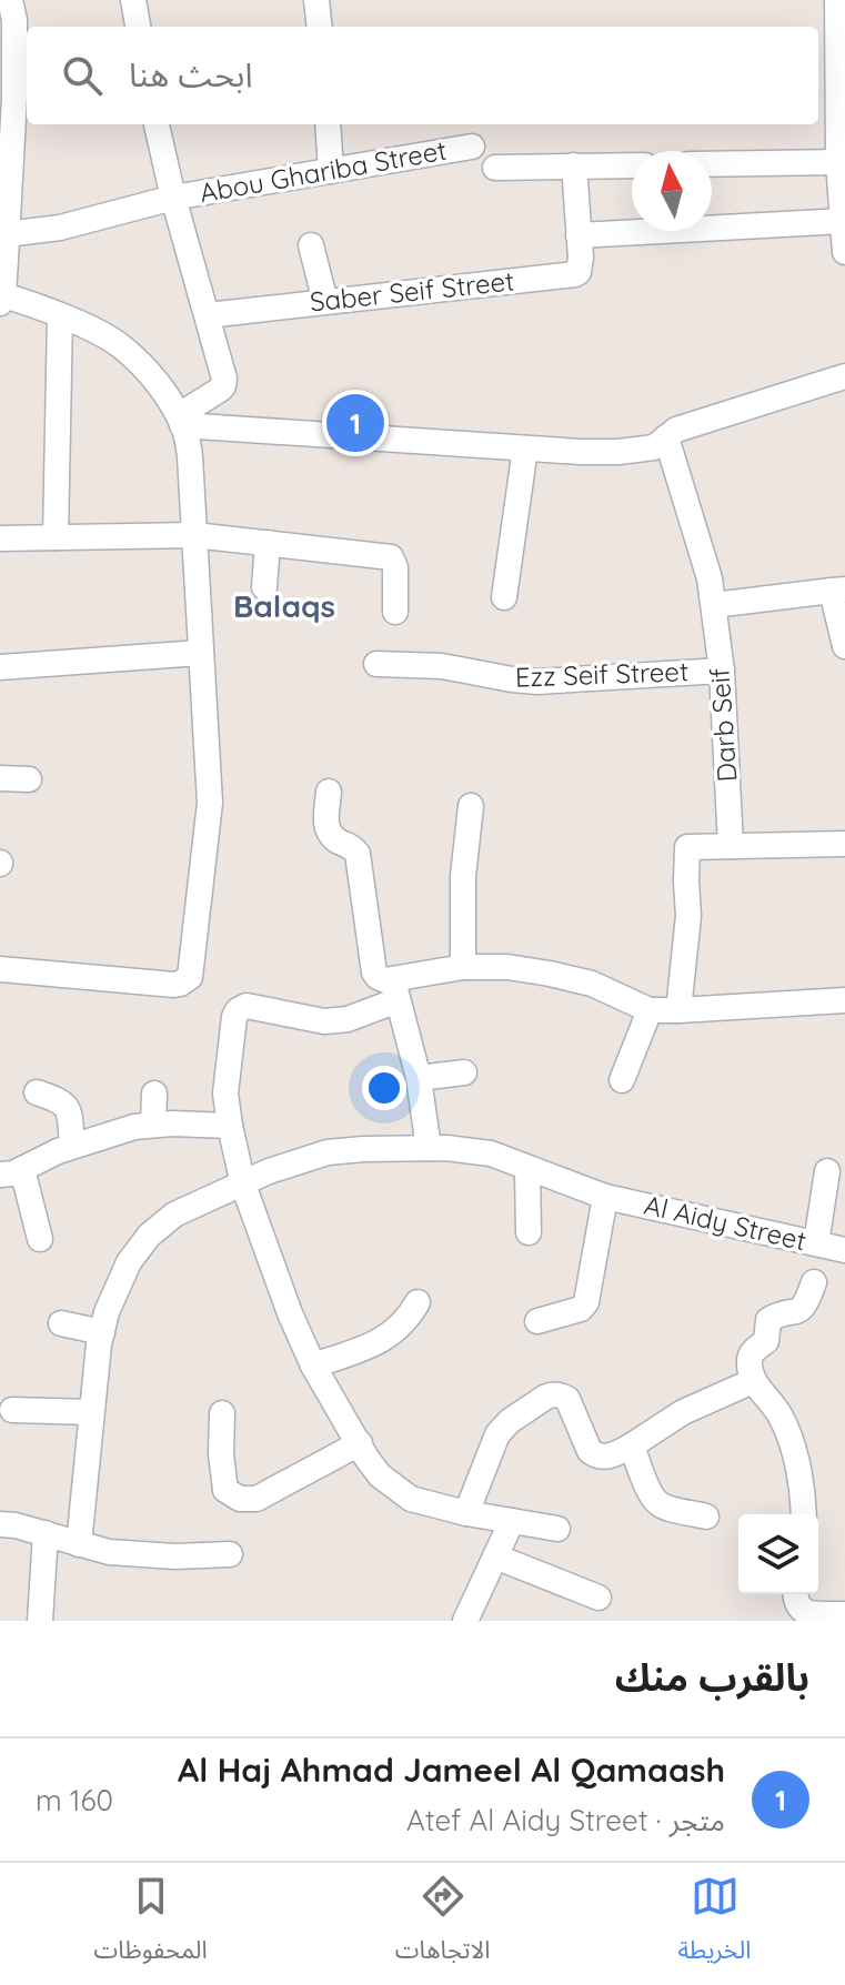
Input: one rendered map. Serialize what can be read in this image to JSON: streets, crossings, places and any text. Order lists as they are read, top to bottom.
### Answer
{
  "streets": {
    "street": [
      "Abou Ghariba Street",
      "Saber Seif Street",
      "Ezz Seif Street",
      "Darb Seif",
      "Al Aidy Street"
    ]
  },
  "crossings": [
    ["Ezz Seif Street", "Darb Seif"]
  ],
  "districts": ["Balaqs"],
  "north": "top",
  "page": {
    "search": "ابحث هنا",
    "pins": "1",
    "heading": "بالقرب منك",
    "list": [
      {
        "mark": "1",
        "name": "Al Haj Ahmad Jameel Al Qamaash",
        "note": "متجر · Atef Al Aidy Street",
        "value": "160 m"
      }
    ],
    "nav": ["الخريطة", "الاتجاهات", "المحفوظات"]
  }
}
